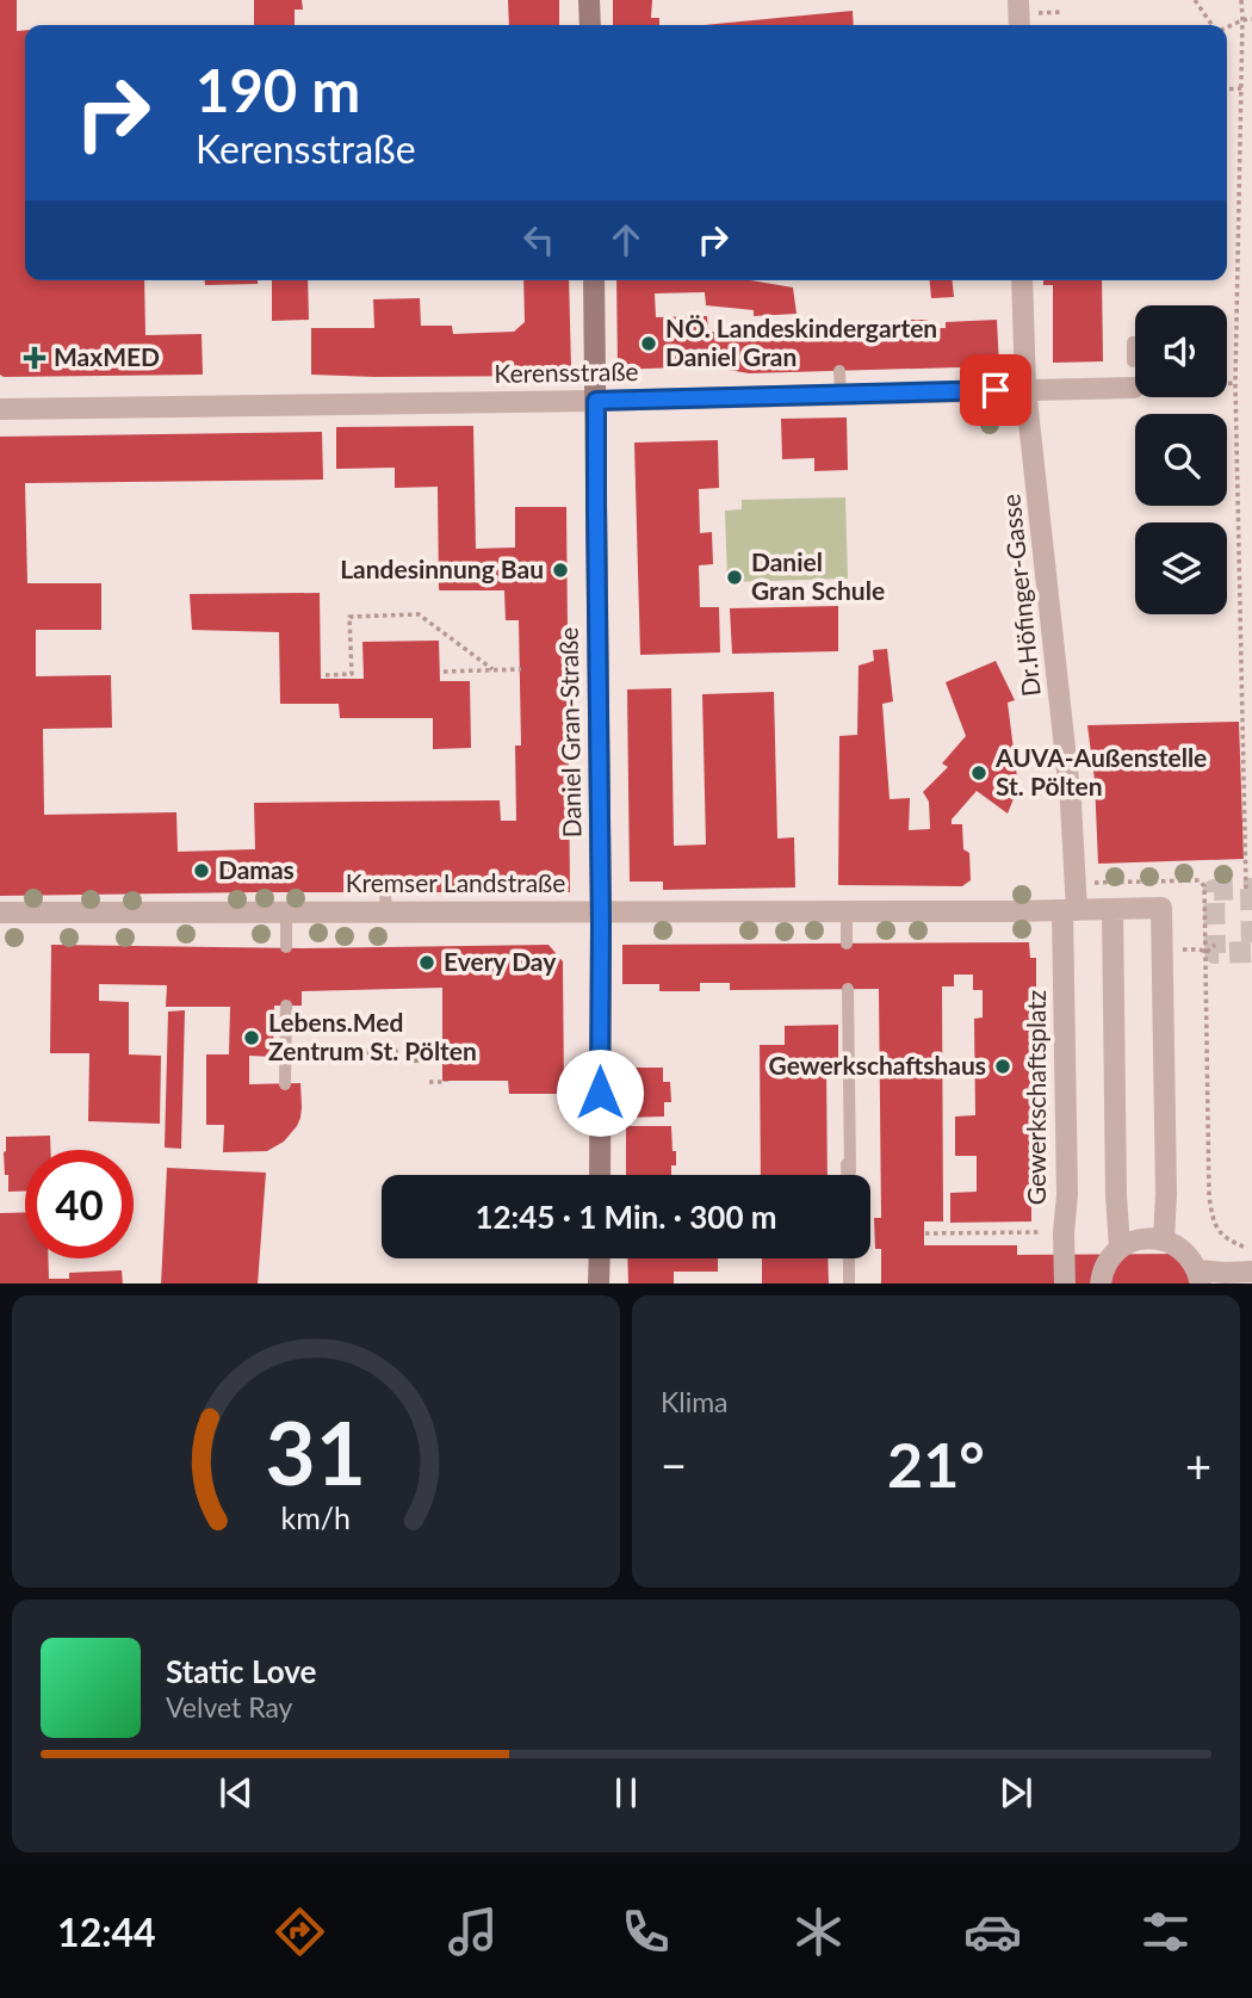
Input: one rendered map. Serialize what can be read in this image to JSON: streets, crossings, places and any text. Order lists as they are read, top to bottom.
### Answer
{
  "streets": {
    "street": [
      "Kerensstraße",
      "Dr.Höfinger-Gasse",
      "Daniel Gran-Straße",
      "Kremser Landstraße",
      "Gewerkschaftsplatz"
    ]
  },
  "crossings": [
    ["Kerensstraße", "Dr.Höfinger-Gasse"],
    ["Kerensstraße", "Daniel Gran-Straße"],
    ["Dr.Höfinger-Gasse", "Kremser Landstraße"],
    ["Dr.Höfinger-Gasse", "Gewerkschaftsplatz"],
    ["Daniel Gran-Straße", "Kremser Landstraße"],
    ["Kremser Landstraße", "Gewerkschaftsplatz"]
  ],
  "places": {
    "other": [
      "NÖ. Landeskindergarten Daniel Gran",
      "Landesinnung Bau",
      "Daniel Gran Schule",
      "AUVA-Außenstelle St. Pölten",
      "Damas",
      "Every Day",
      "Lebens.Med Zentrum St. Pölten",
      "Gewerkschaftshaus"
    ],
    "health": ["MaxMED"]
  },
  "page": {
    "turn": ["190 m", "Kerensstraße"],
    "limit": "40",
    "trip": "12:45 · 1 Min. · 300 m",
    "tile": "Klima",
    "heat": ["−", "21°", "+"],
    "song": ["Static Love", "Velvet Ray"],
    "tabs": "12:44",
    "gauge": ["31", "km/h"]
  }
}
